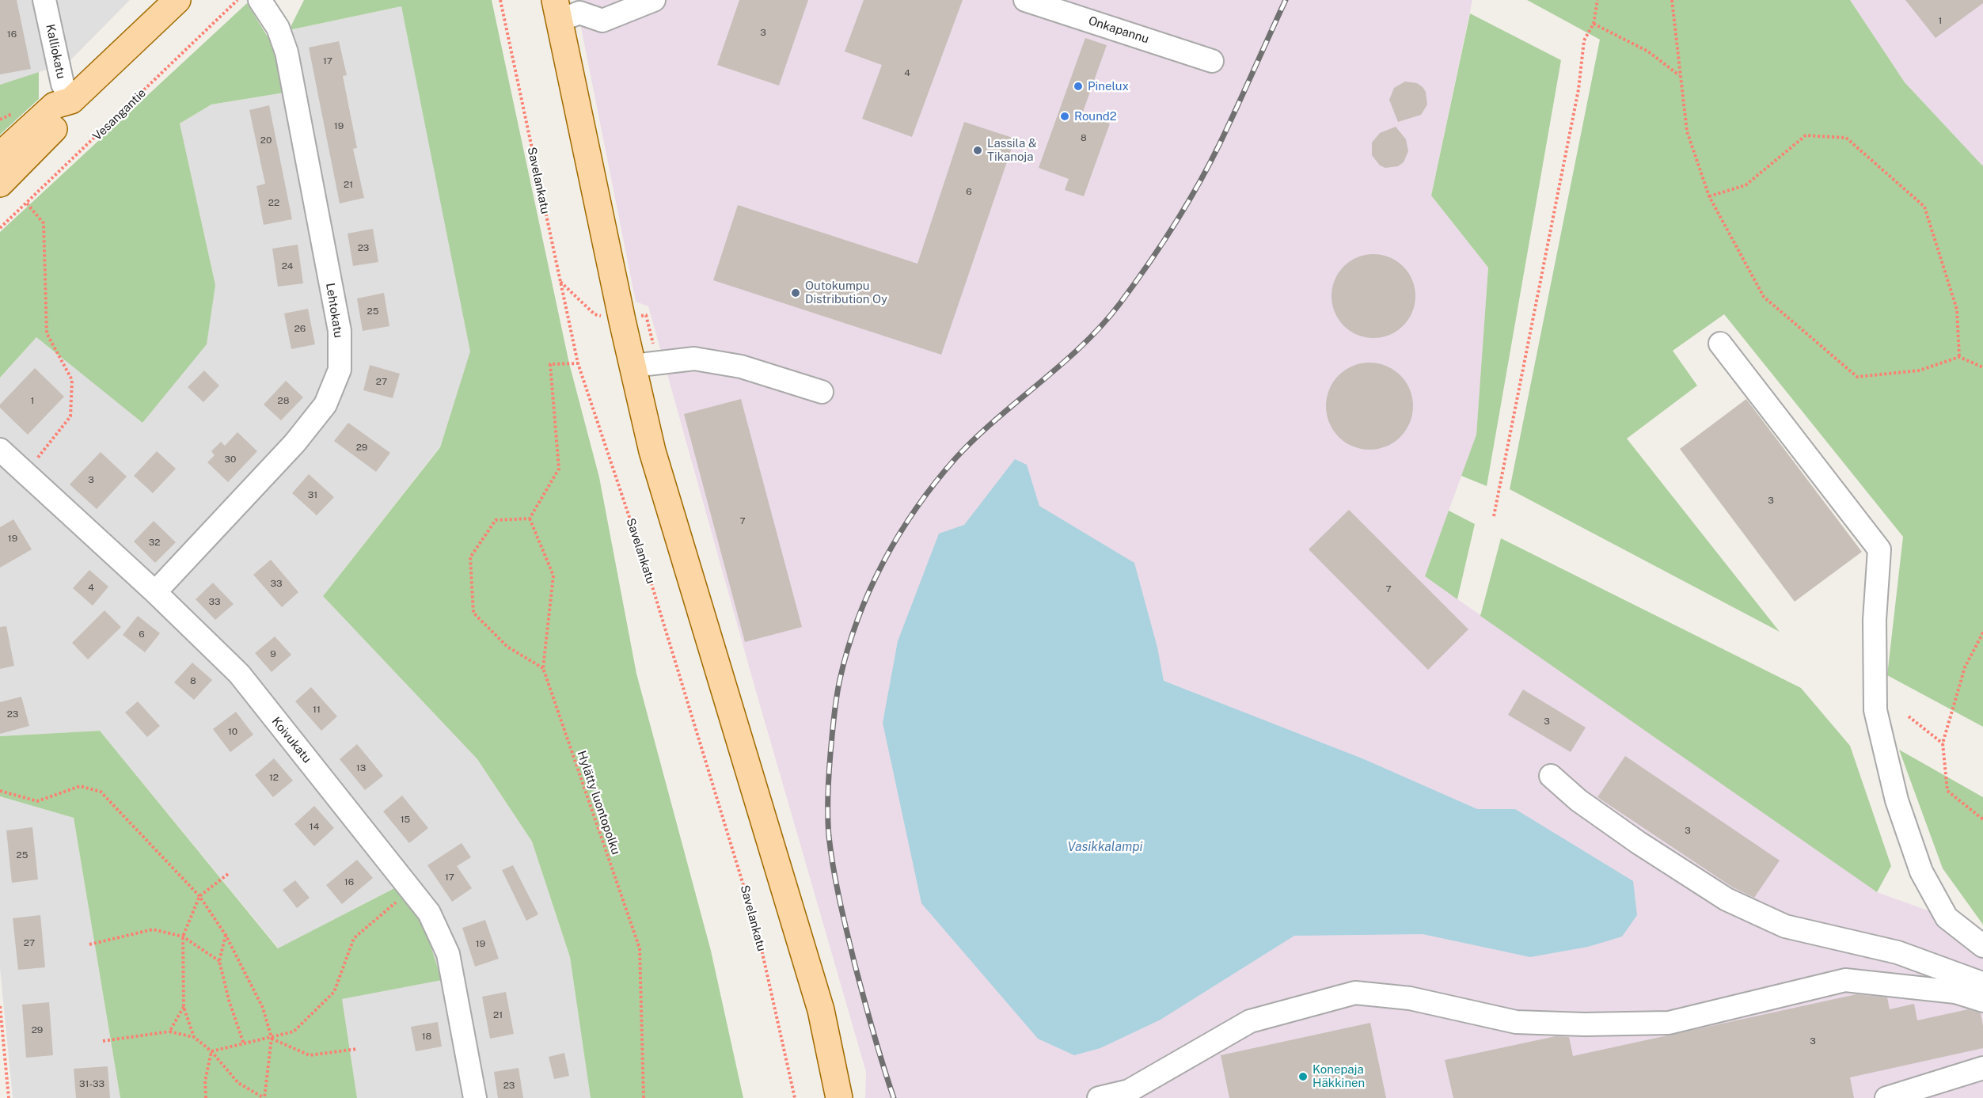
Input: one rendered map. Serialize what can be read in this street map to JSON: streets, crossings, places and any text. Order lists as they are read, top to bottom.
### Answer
{
  "streets": {
    "street": [
      "Onkapannu",
      "Kalliokatu",
      "Lehtokatu",
      "Koivukatu"
    ],
    "path": ["Vesangantie", "Savelankatu", "Hylätty luontopolku"]
  },
  "crossings": [
    ["Lehtokatu", "Koivukatu"]
  ],
  "water": ["Vasikkalampi"],
  "places": [
    "Pinelux",
    "Round2",
    "Lassila & Tikanoja",
    "Outokumpu Distribution Oy",
    "Konepaja Häkkinen"
  ],
  "house_numbers": [
    "1",
    "3",
    "16",
    "17",
    "4",
    "19",
    "8",
    "20",
    "21",
    "6",
    "22",
    "23",
    "24",
    "25",
    "26",
    "27",
    "1",
    "28",
    "29",
    "30",
    "3",
    "31",
    "3",
    "7",
    "19",
    "32",
    "33",
    "4",
    "7",
    "33",
    "6",
    "9",
    "8",
    "11",
    "23",
    "3",
    "10",
    "13",
    "12",
    "15",
    "14",
    "3",
    "25",
    "17",
    "16",
    "27",
    "19",
    "21",
    "29",
    "18",
    "3",
    "31-33",
    "23"
  ]
}
